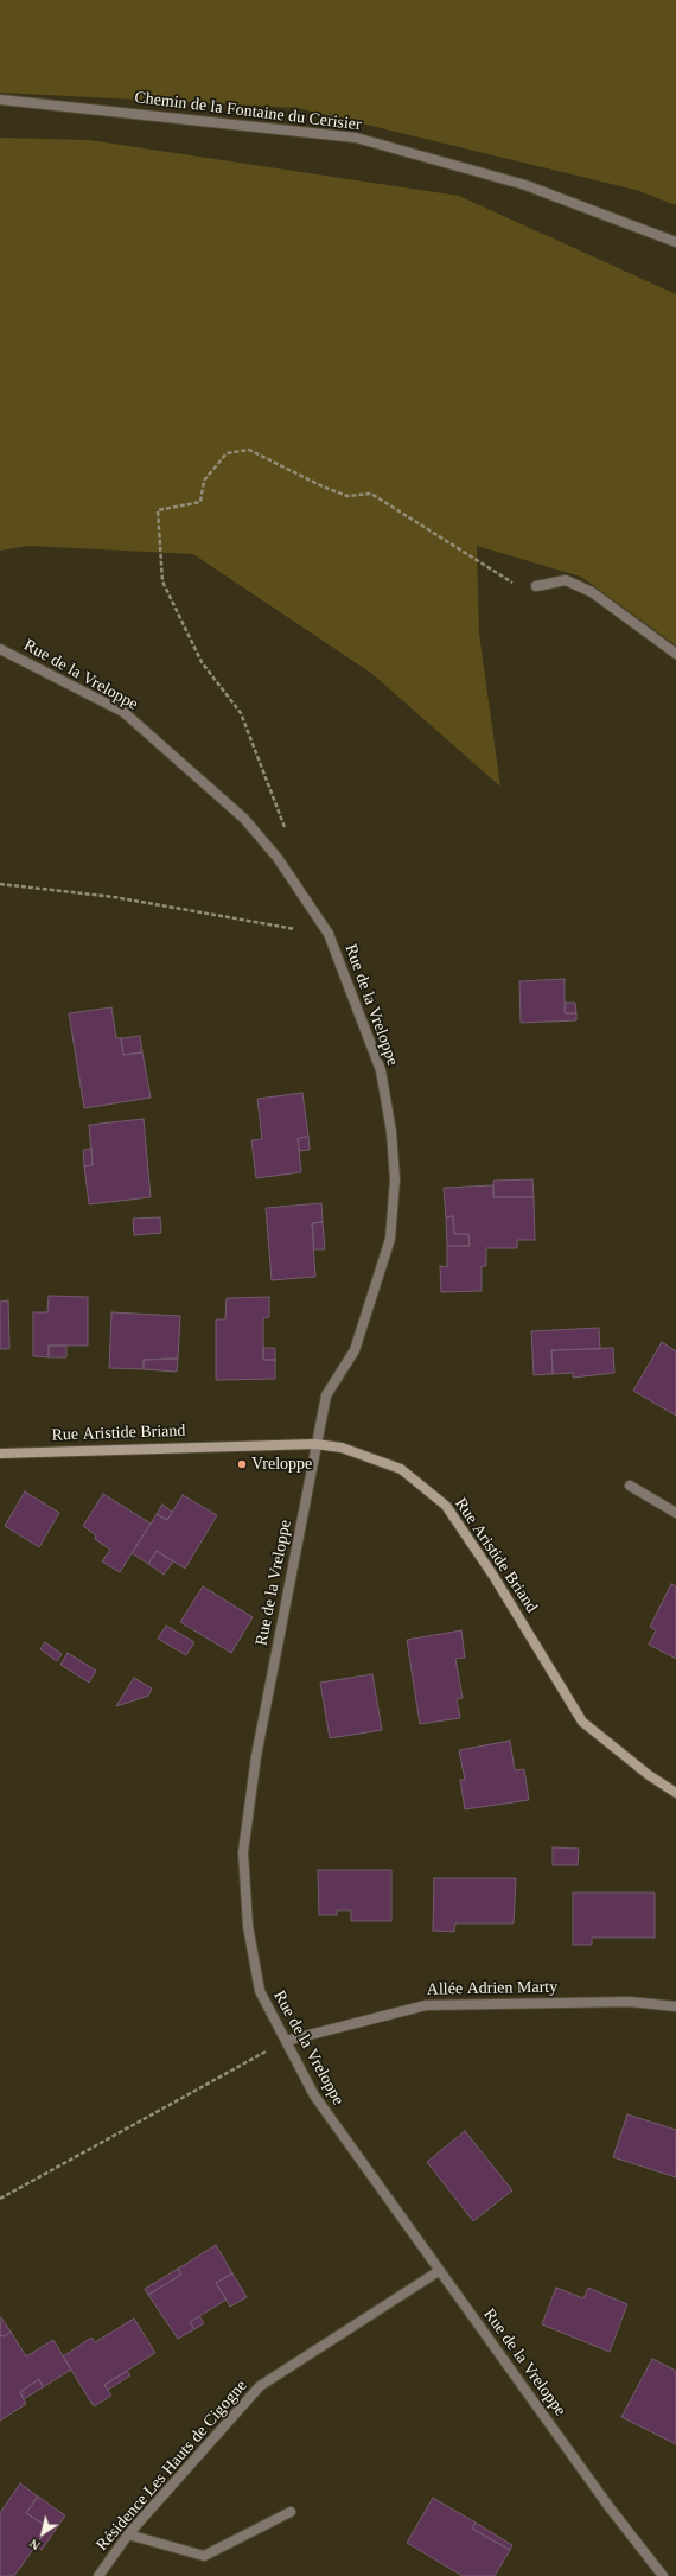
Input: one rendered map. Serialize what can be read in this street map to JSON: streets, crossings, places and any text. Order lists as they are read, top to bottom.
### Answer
{
  "streets": {
    "street": [
      "Chemin de la Fontaine du Cerisier",
      "Rue de la Vreloppe",
      "Rue Aristide Briand",
      "Allée Adrien Marty",
      "Résidence Les Hauts de Cigogne"
    ]
  },
  "crossings": [
    ["Rue de la Vreloppe", "Rue Aristide Briand"],
    ["Rue de la Vreloppe", "Allée Adrien Marty"],
    ["Rue de la Vreloppe", "Résidence Les Hauts de Cigogne"]
  ],
  "places": ["Vreloppe"],
  "north": "bottom left"
}
